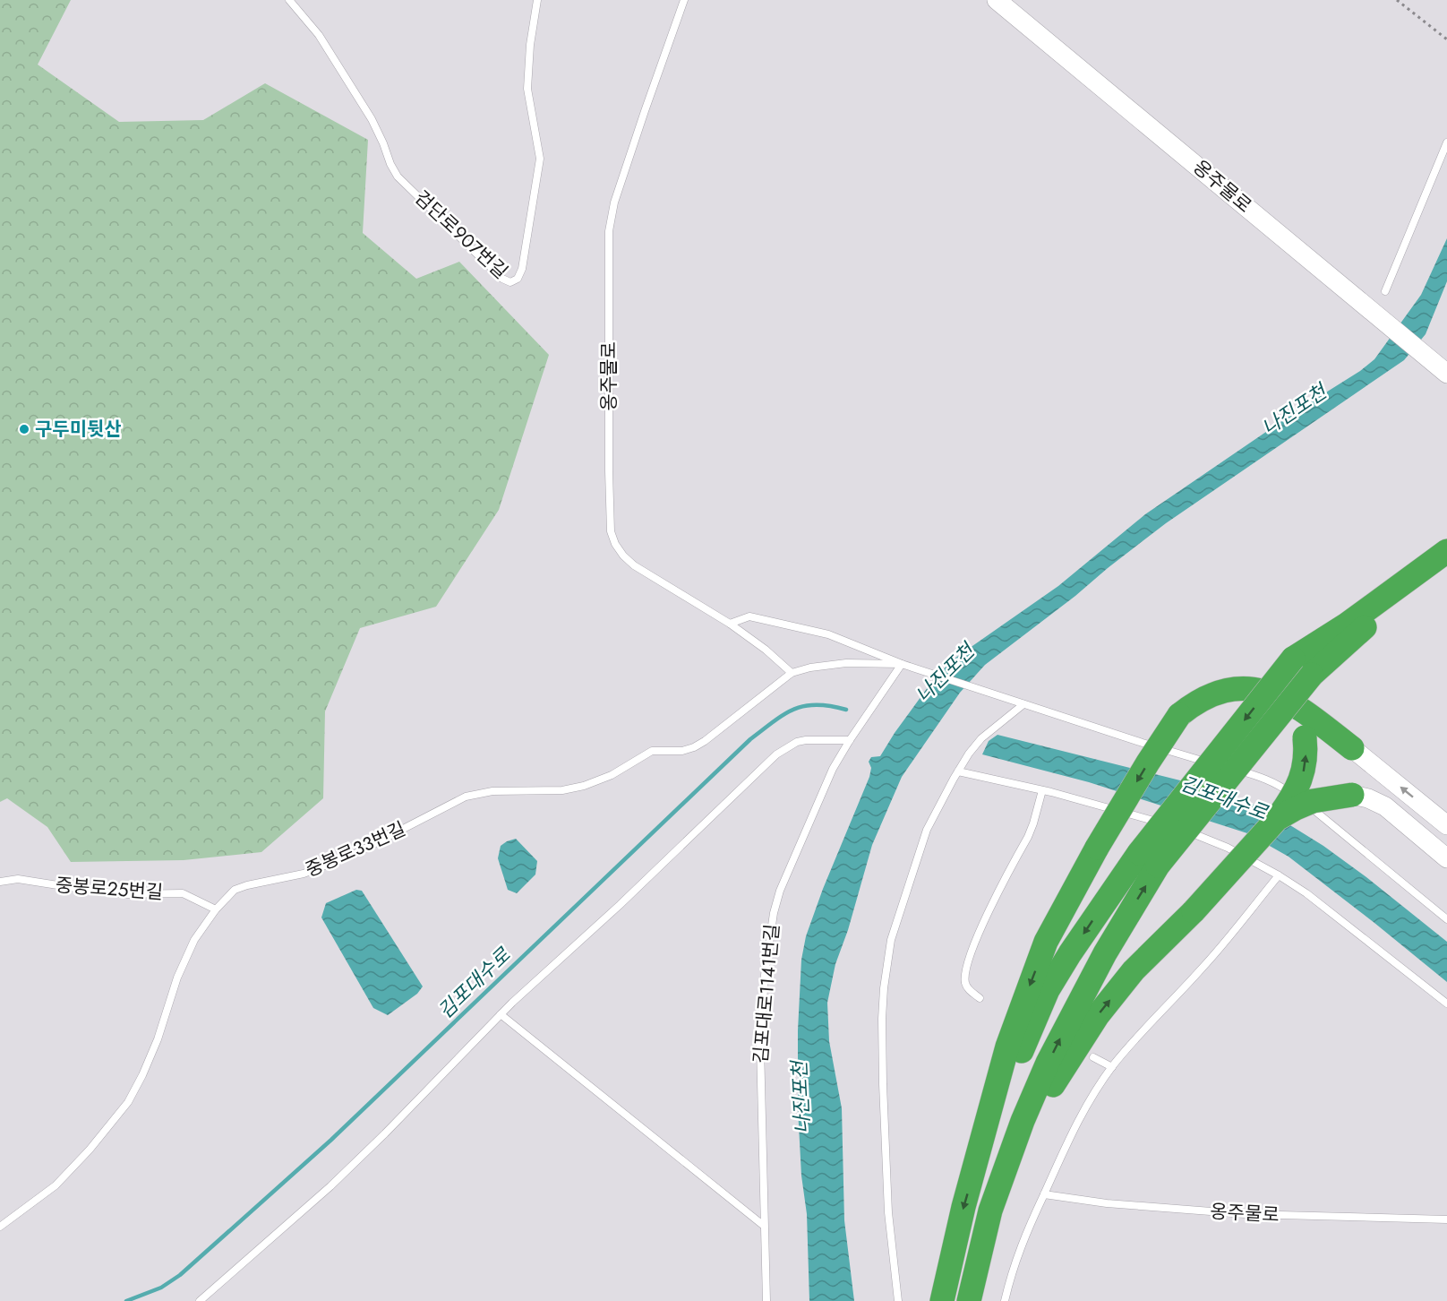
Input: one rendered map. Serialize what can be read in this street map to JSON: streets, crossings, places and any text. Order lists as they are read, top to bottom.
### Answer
{
  "streets": {
    "street": ["옹주물로"],
    "lane": [
      "검단로907번길",
      "중봉로33번길",
      "중봉로25번길",
      "김포대로1141번길"
    ]
  },
  "crossings": [
    ["옹주물로", "중봉로33번길"],
    ["중봉로33번길", "중봉로25번길"]
  ],
  "water": ["나진포천", "김포대수로"],
  "places": ["구두미뒷산"]
}
